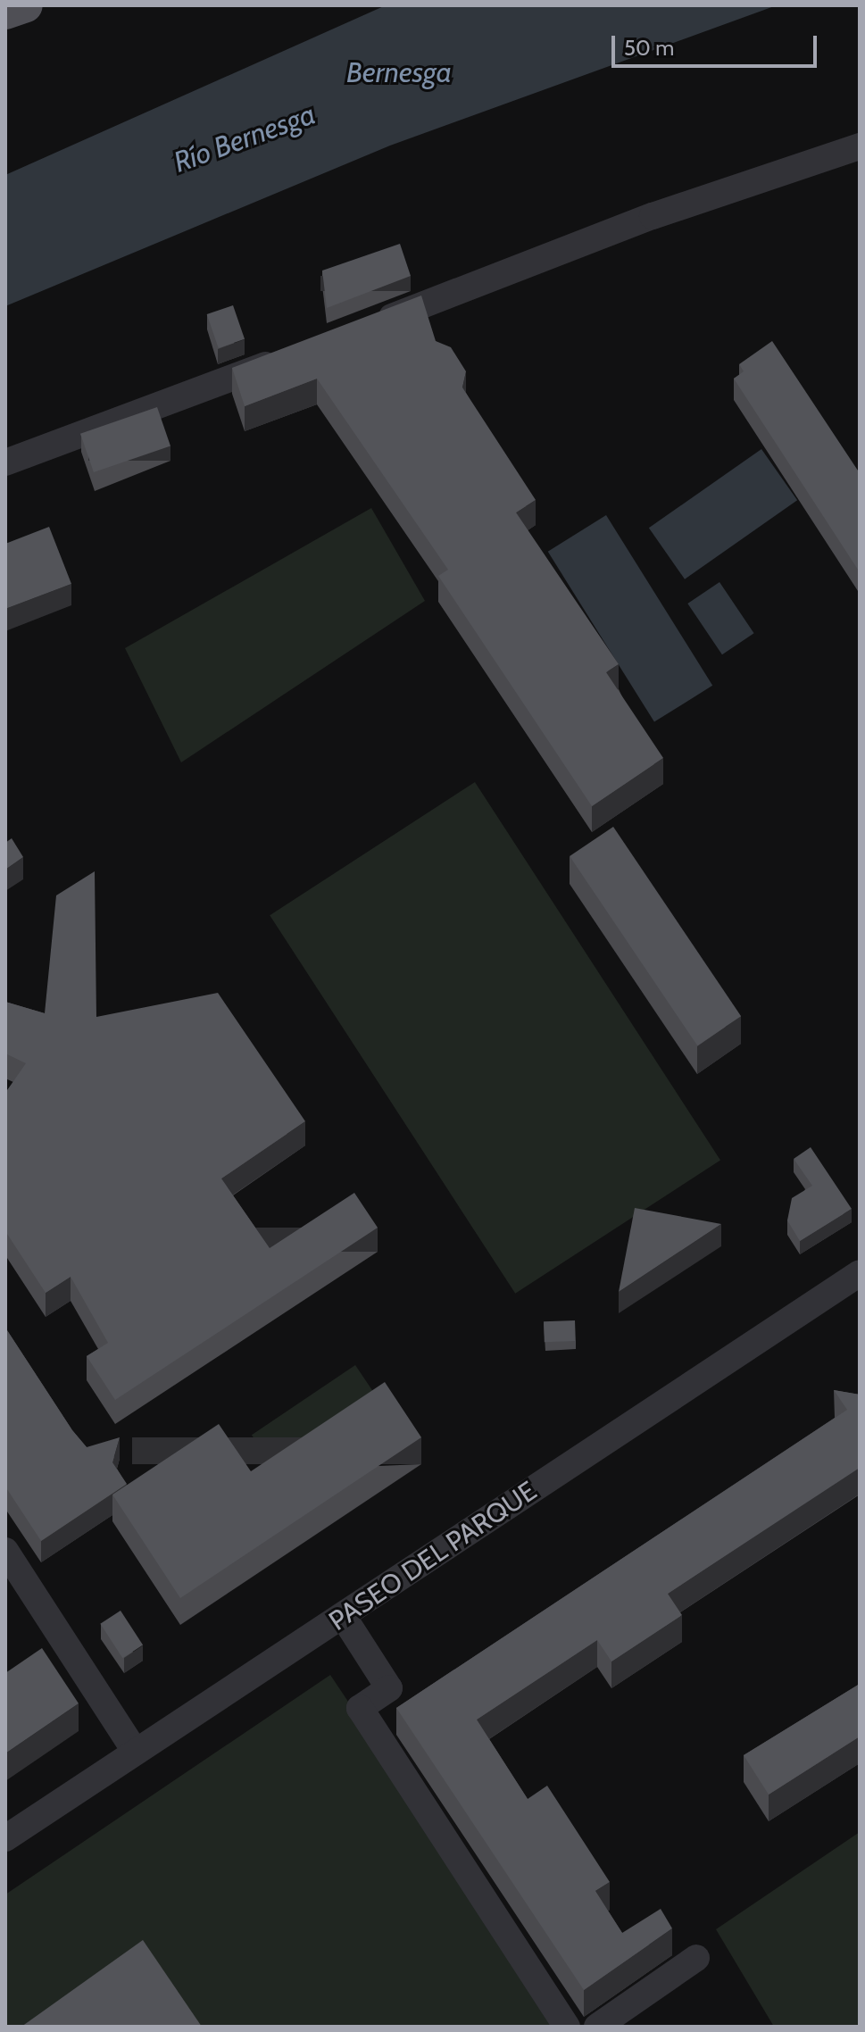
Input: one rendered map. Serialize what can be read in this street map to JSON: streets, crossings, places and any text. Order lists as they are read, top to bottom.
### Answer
{
  "streets": {
    "street": ["PASEO DEL PARQUE"]
  },
  "water": ["Bernesga", "Río Bernesga"],
  "scale_bar": "50 m"
}
